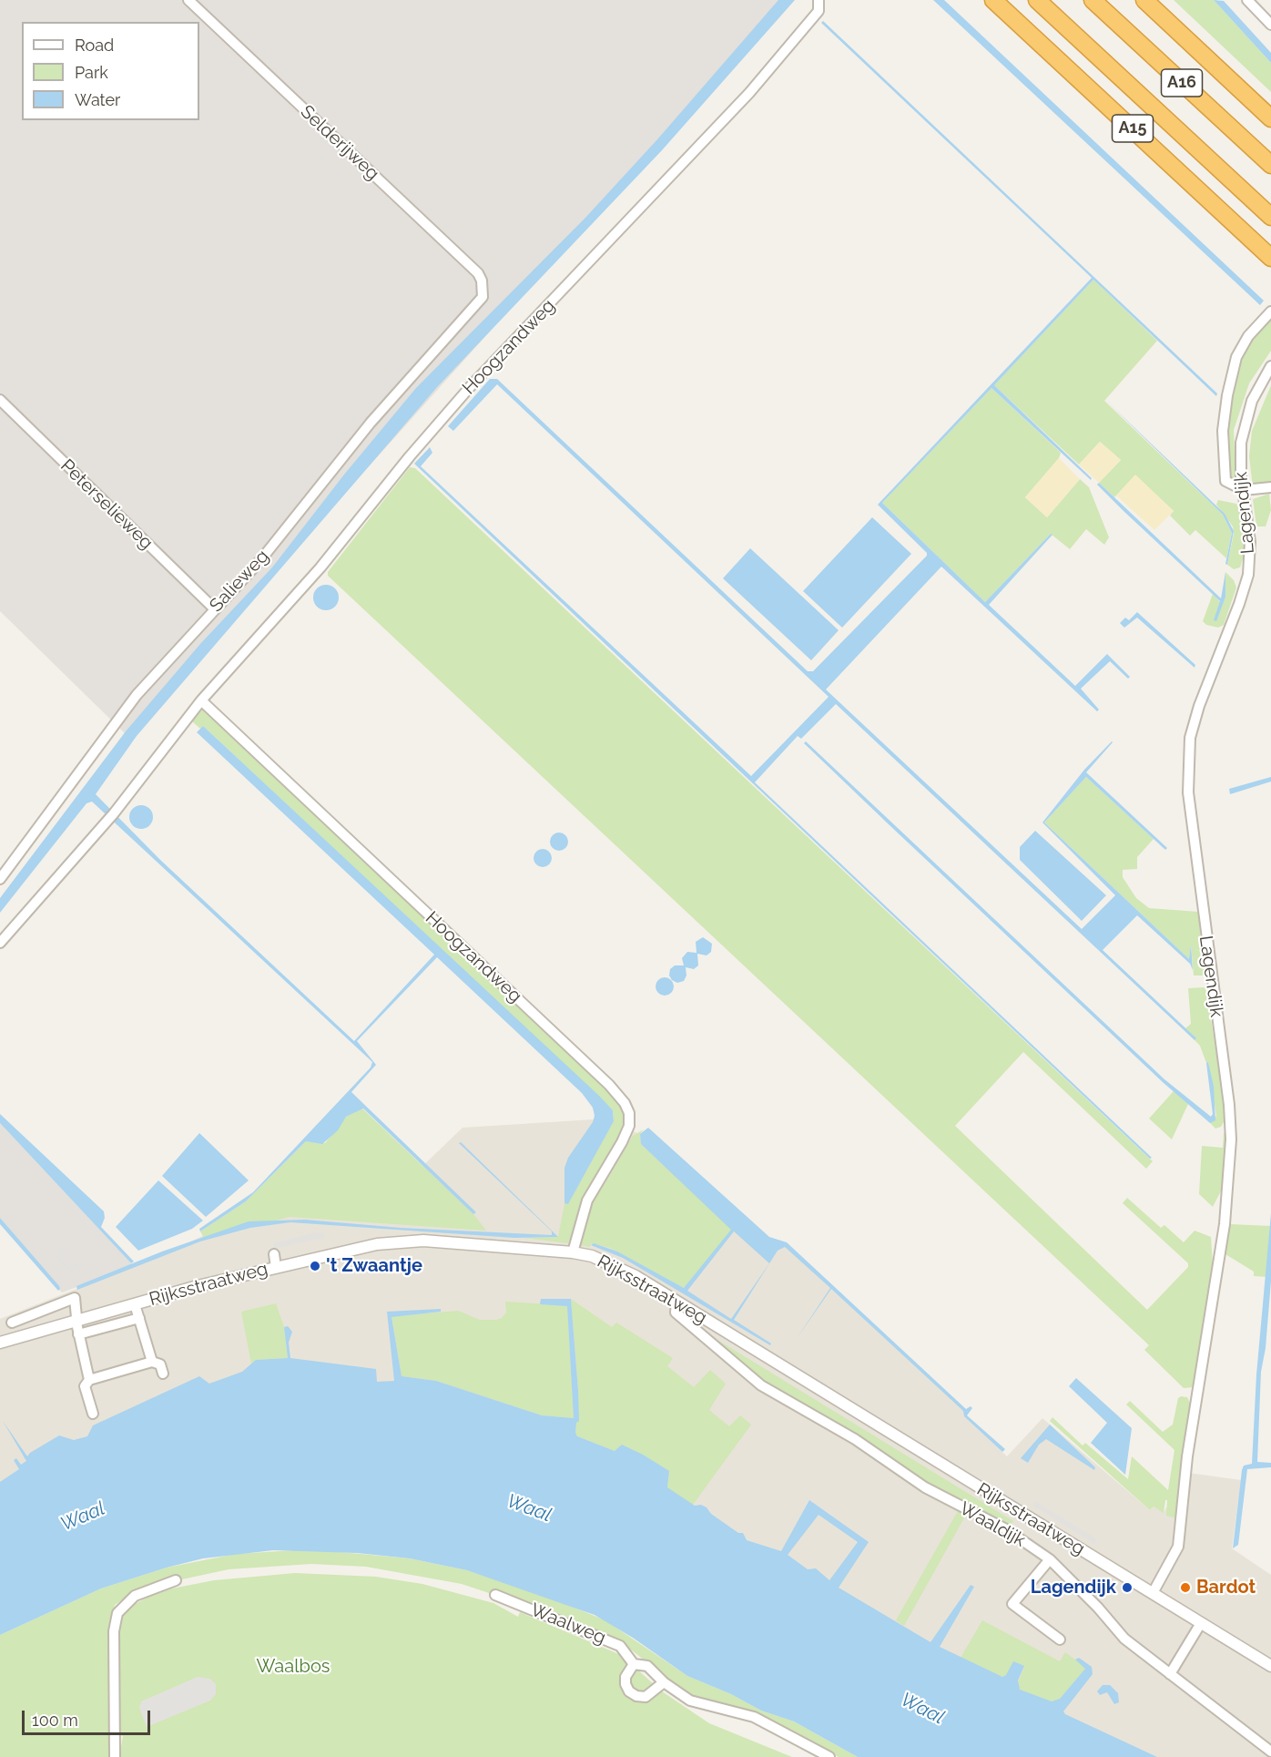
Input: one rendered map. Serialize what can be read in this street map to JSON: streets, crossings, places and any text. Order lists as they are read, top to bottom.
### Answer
{
  "streets": {
    "highway": ["A16", "A15"],
    "street": [
      "Selderijweg",
      "Hoogzandweg",
      "Peterselieweg",
      "Lagendijk",
      "Salieweg",
      "Rijksstraatweg",
      "Waaldijk",
      "Waalweg"
    ]
  },
  "crossings": [
    ["Selderijweg", "Salieweg"],
    ["Hoogzandweg", "Rijksstraatweg"],
    ["Peterselieweg", "Salieweg"],
    ["Lagendijk", "Rijksstraatweg"],
    ["Rijksstraatweg", "Waaldijk"]
  ],
  "water": ["Waal"],
  "parks": ["Waalbos"],
  "places": ["'t Zwaantje", "Lagendijk", "Bardot"],
  "legend": ["Road", "Park", "Water"],
  "scale_bar": "100 m"
}
